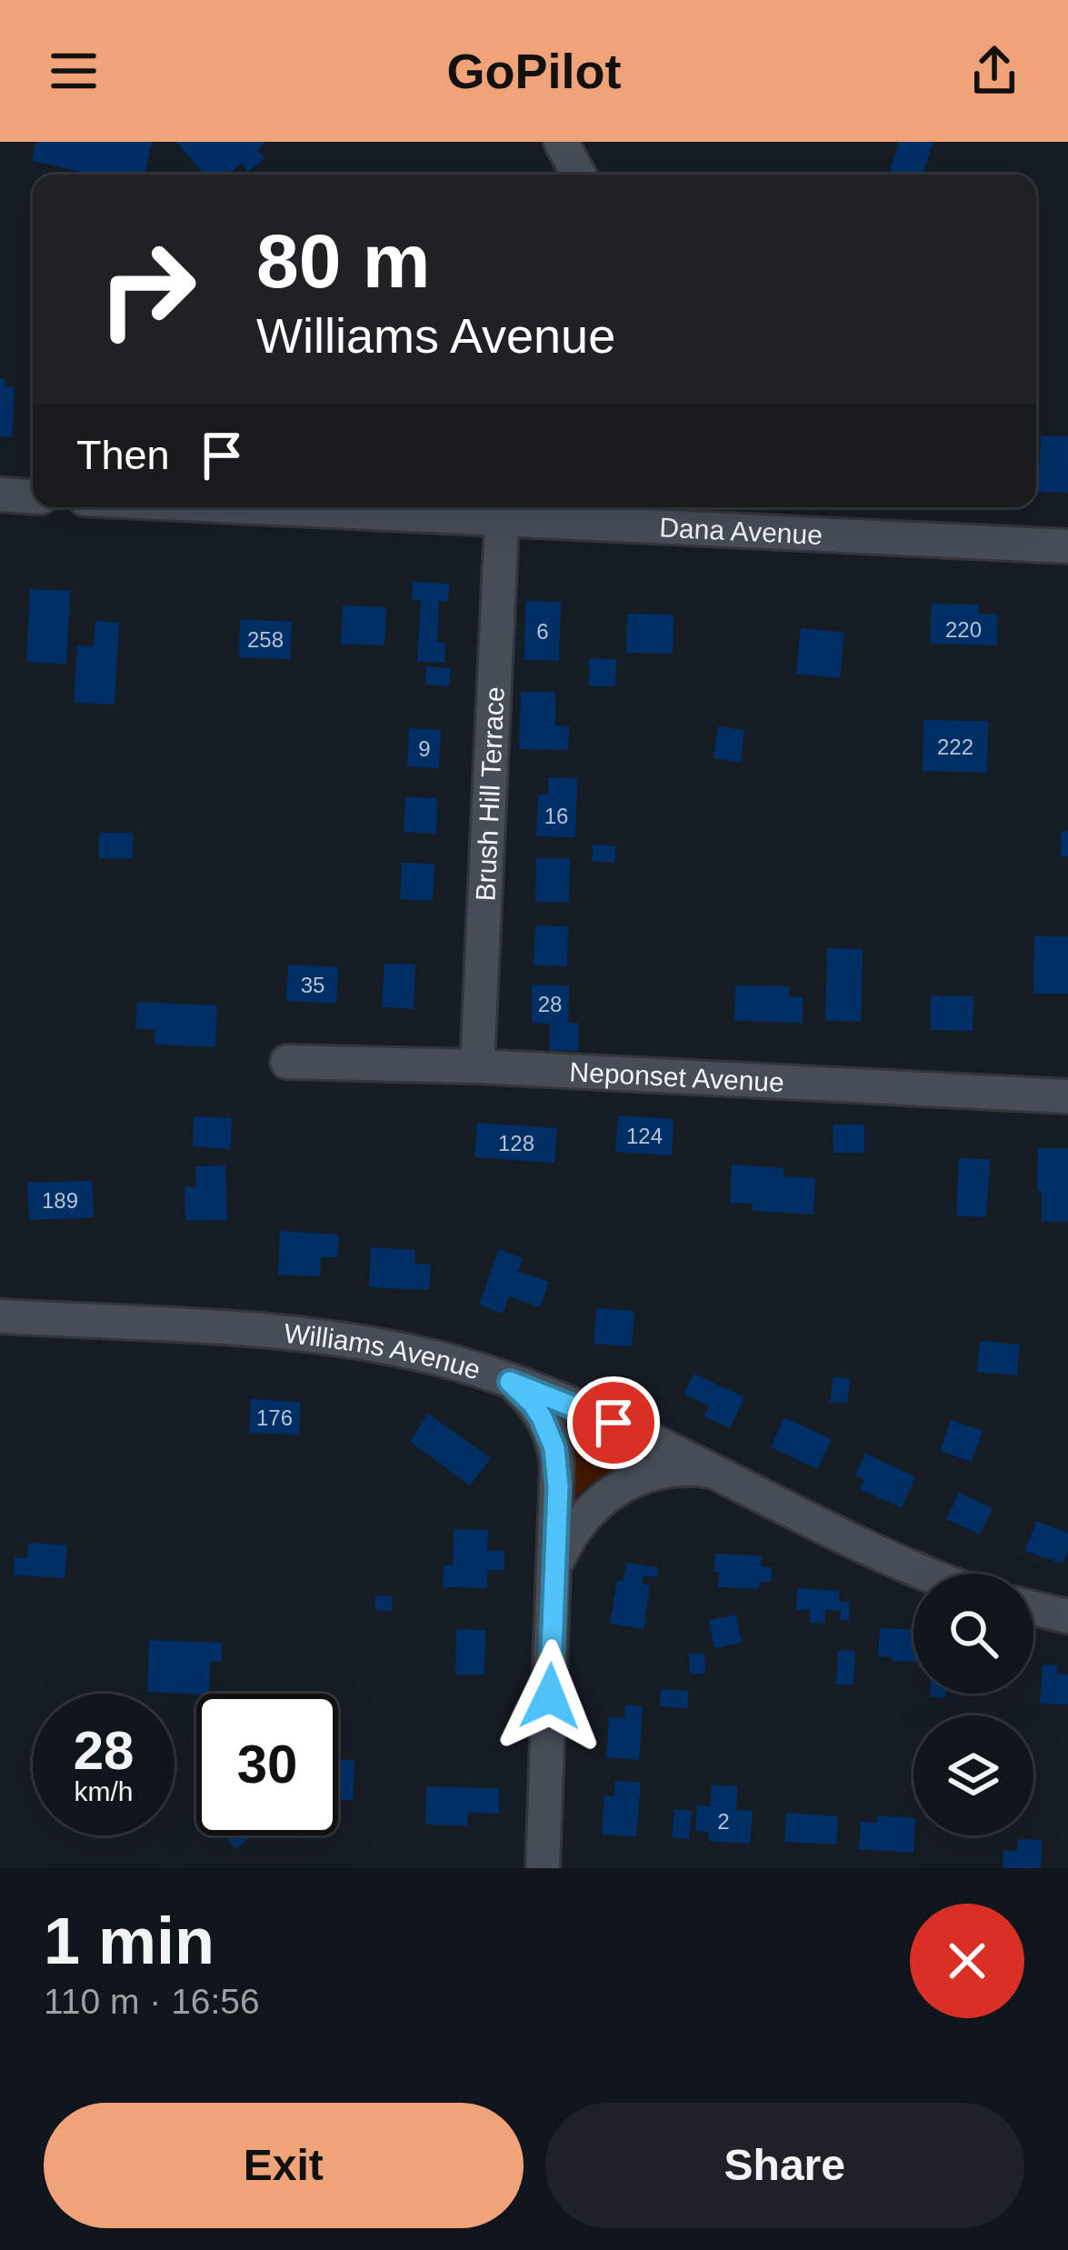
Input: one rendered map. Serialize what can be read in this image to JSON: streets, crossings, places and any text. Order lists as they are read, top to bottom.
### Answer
{
  "streets": {
    "street": [
      "Dana Avenue",
      "Brush Hill Terrace",
      "Neponset Avenue",
      "Williams Avenue"
    ]
  },
  "crossings": [
    ["Dana Avenue", "Brush Hill Terrace"],
    ["Brush Hill Terrace", "Neponset Avenue"]
  ],
  "house_numbers": [
    "220",
    "6",
    "258",
    "222",
    "9",
    "16",
    "35",
    "28",
    "124",
    "128",
    "189",
    "176",
    "2"
  ],
  "page": {
    "header": "GoPilot",
    "turn": ["80 m", "Williams Avenue"],
    "then": "Then",
    "speed": "28 km/h",
    "limit": "30",
    "heading": ["1 min", "110 m · 16:56"],
    "buttons": ["Exit", "Share"]
  }
}
